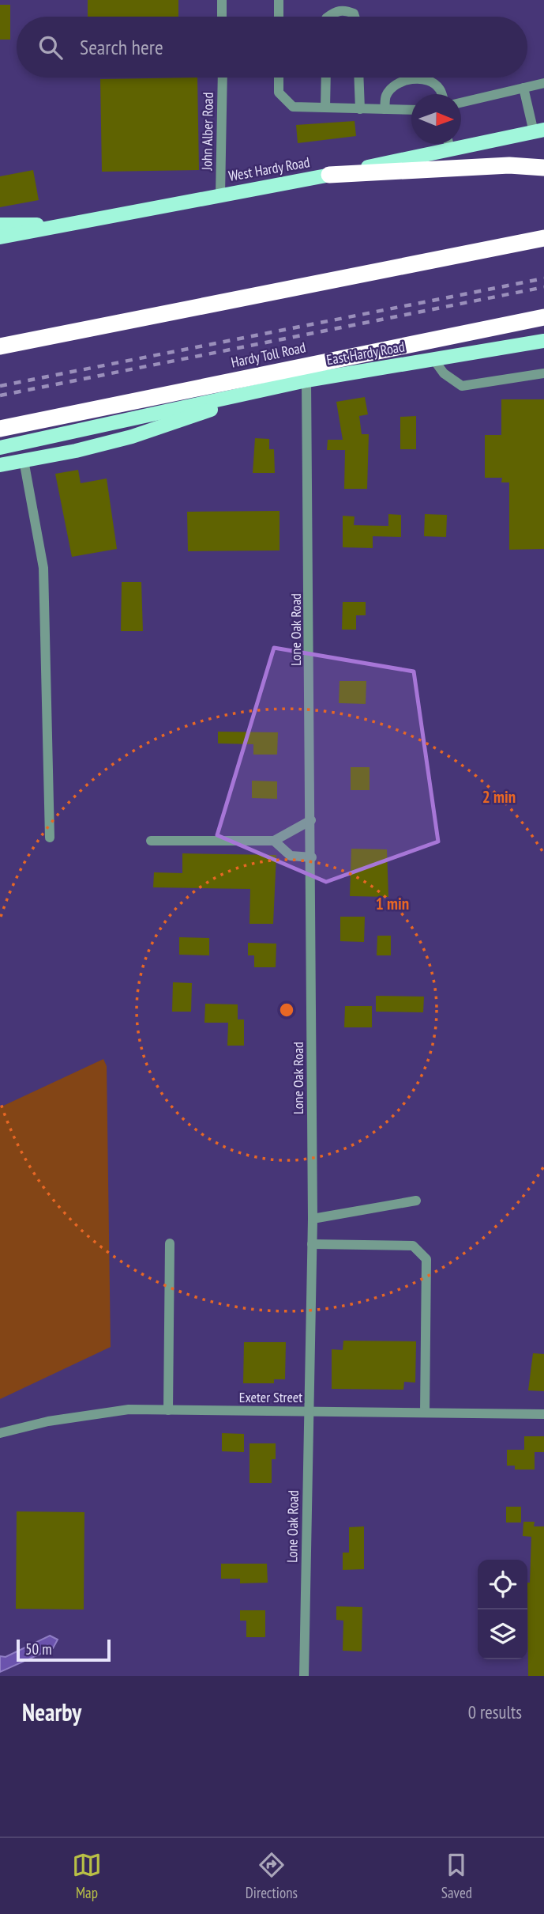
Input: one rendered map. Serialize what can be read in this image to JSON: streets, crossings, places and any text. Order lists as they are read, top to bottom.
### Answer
{
  "streets": {
    "highway": ["Hardy Toll Road"],
    "main road": ["West Hardy Road", "East Hardy Road"],
    "street": ["John Alber Road", "Lone Oak Road", "Exeter Street"]
  },
  "crossings": [
    ["John Alber Road", "West Hardy Road"],
    ["East Hardy Road", "Lone Oak Road"],
    ["Lone Oak Road", "Exeter Street"]
  ],
  "scale_bar": "50 m",
  "north": "right",
  "page": {
    "search": "Search here",
    "scale": "50 m",
    "heading": ["Nearby", "0 results"],
    "nav": ["Map", "Directions", "Saved"]
  },
  "rings": ["2 min", "1 min"]
}
